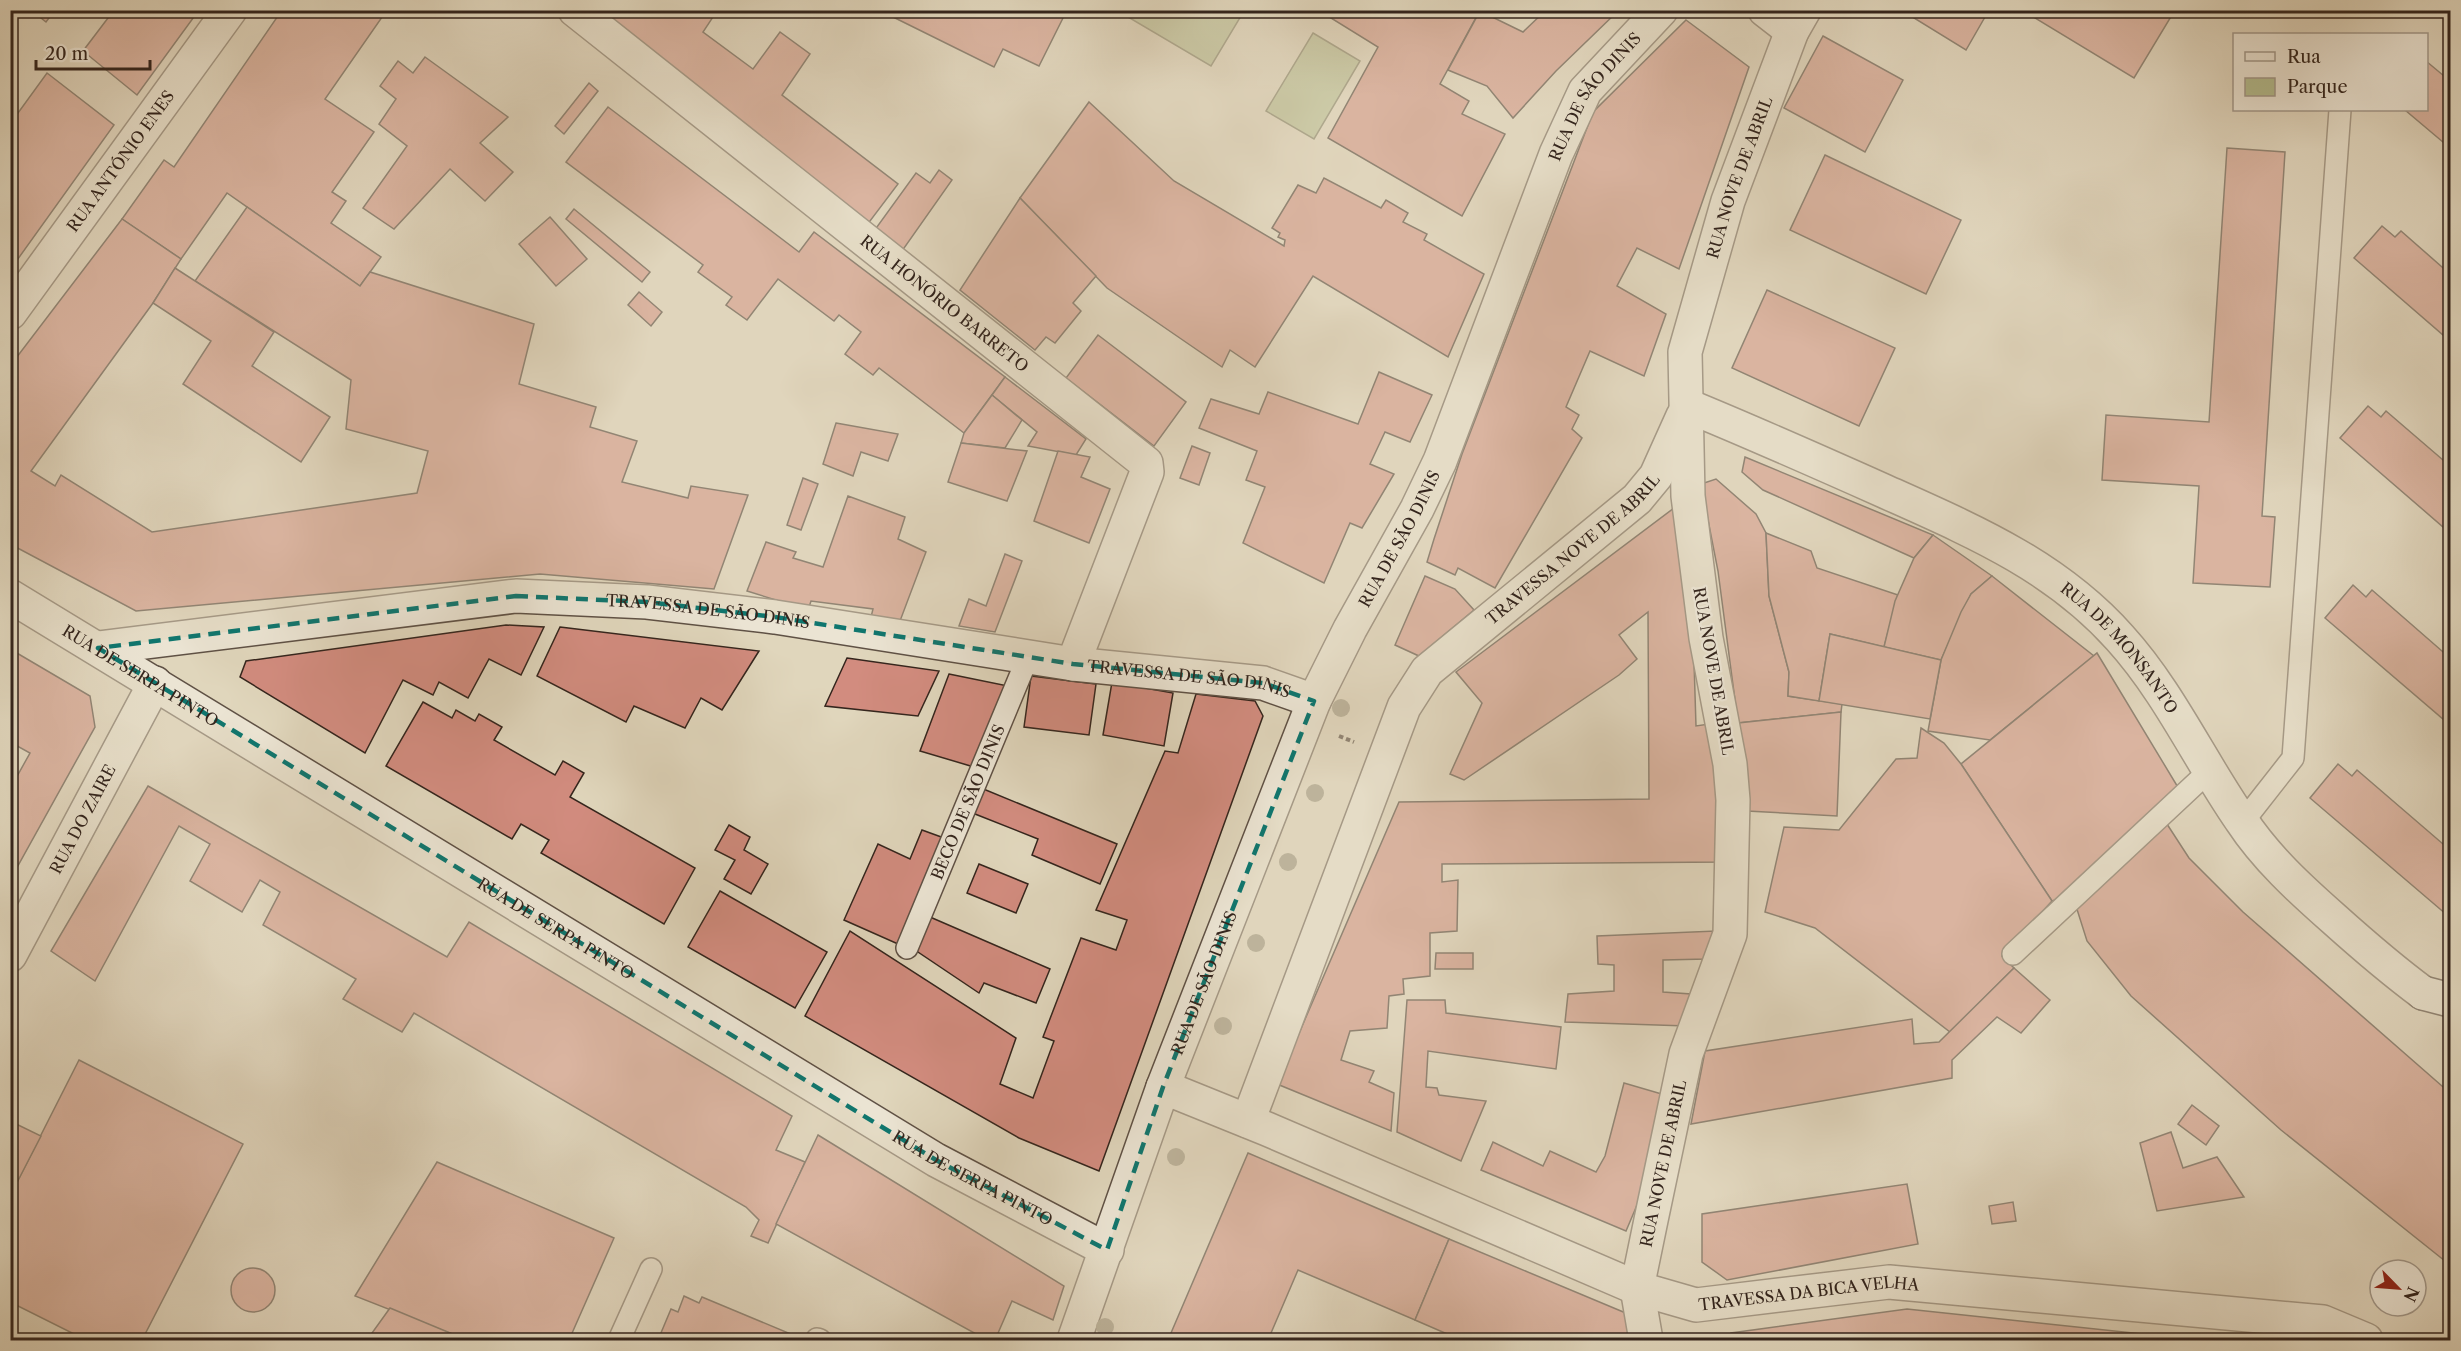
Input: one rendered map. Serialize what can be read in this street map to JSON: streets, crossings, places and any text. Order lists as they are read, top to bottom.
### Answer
{
  "streets": {
    "street": [
      "RUA DE SÃO DINIS",
      "RUA ANTÓNIO ENES",
      "RUA NOVE DE ABRIL",
      "RUA HONÓRIO BARRETO",
      "TRAVESSA NOVE DE ABRIL",
      "TRAVESSA DE SÃO DINIS",
      "RUA DE MONSANTO",
      "RUA DE SERPA PINTO",
      "RUA DO ZAIRE",
      "TRAVESSA DA BICA VELHA"
    ],
    "lane": ["BECO DE SÃO DINIS"]
  },
  "crossings": [
    ["RUA DE SÃO DINIS", "TRAVESSA DE SÃO DINIS"],
    ["RUA DE SÃO DINIS", "RUA DE SERPA PINTO"],
    ["RUA NOVE DE ABRIL", "TRAVESSA NOVE DE ABRIL"],
    ["RUA NOVE DE ABRIL", "RUA DE MONSANTO"],
    ["RUA NOVE DE ABRIL", "TRAVESSA DA BICA VELHA"],
    ["RUA HONÓRIO BARRETO", "TRAVESSA DE SÃO DINIS"],
    ["TRAVESSA NOVE DE ABRIL", "RUA DE MONSANTO"],
    ["TRAVESSA NOVE DE ABRIL", "TRAVESSA DA BICA VELHA"],
    ["TRAVESSA DE SÃO DINIS", "RUA DE SERPA PINTO"],
    ["TRAVESSA DE SÃO DINIS", "BECO DE SÃO DINIS"],
    ["RUA DE SERPA PINTO", "RUA DO ZAIRE"]
  ],
  "legend": ["Rua", "Parque"],
  "scale_bar": "20 m",
  "north": "bottom right"
}
